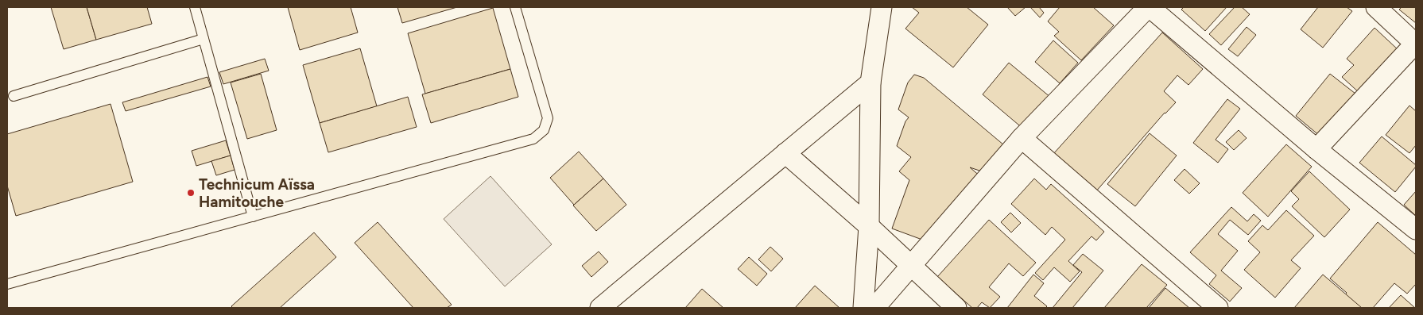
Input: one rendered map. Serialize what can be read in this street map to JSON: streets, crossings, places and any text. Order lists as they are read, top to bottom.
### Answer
{
  "places": ["Technicum Aïssa Hamitouche"]
}
